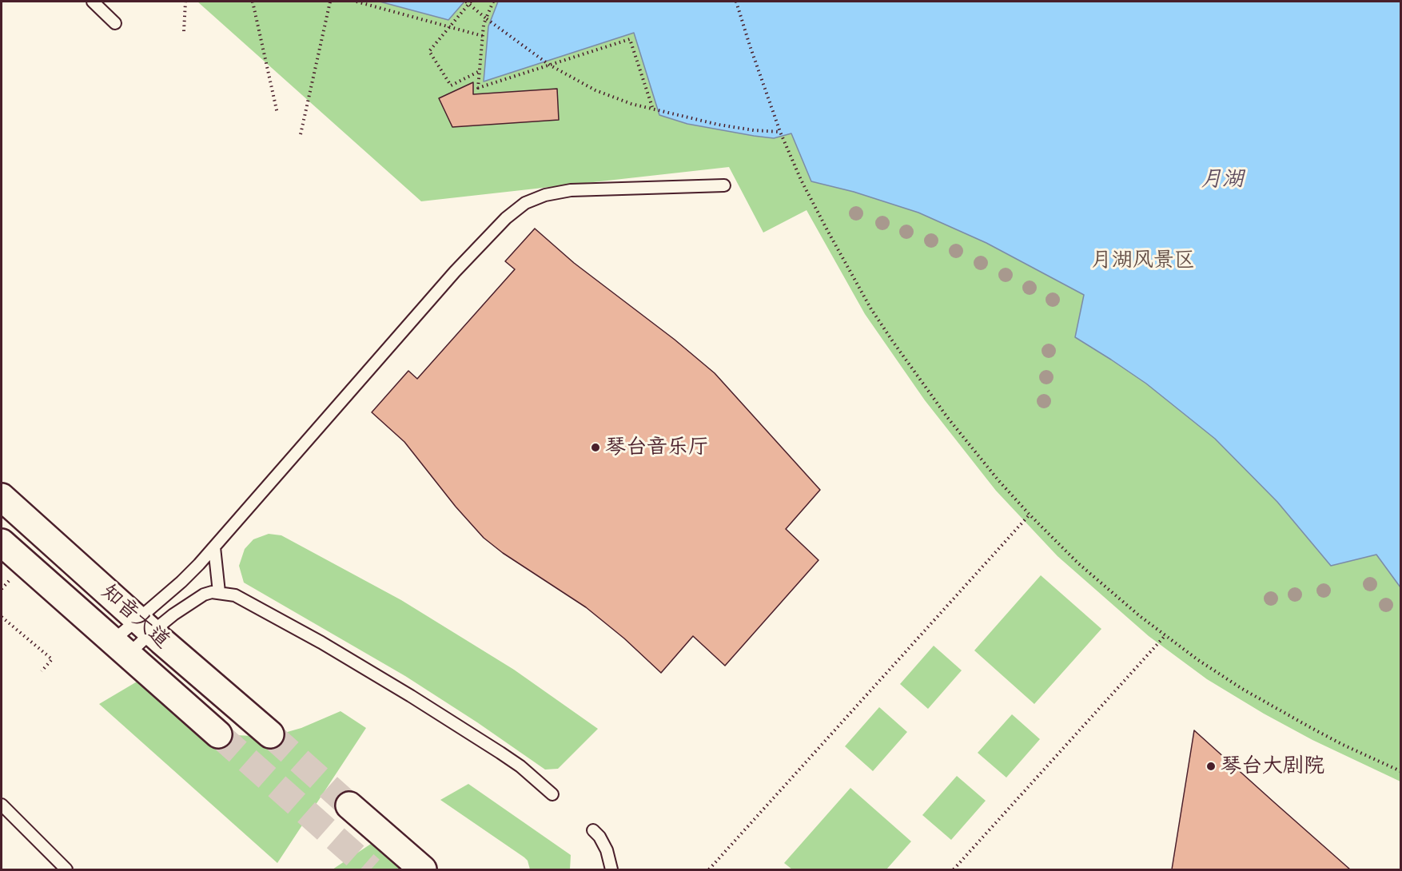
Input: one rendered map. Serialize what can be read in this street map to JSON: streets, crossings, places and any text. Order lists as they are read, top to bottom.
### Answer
{
  "streets": {
    "main road": ["知音大道"]
  },
  "water": ["月湖"],
  "parks": ["月湖风景区"],
  "places": ["琴台音乐厅", "琴台大剧院"]
}
